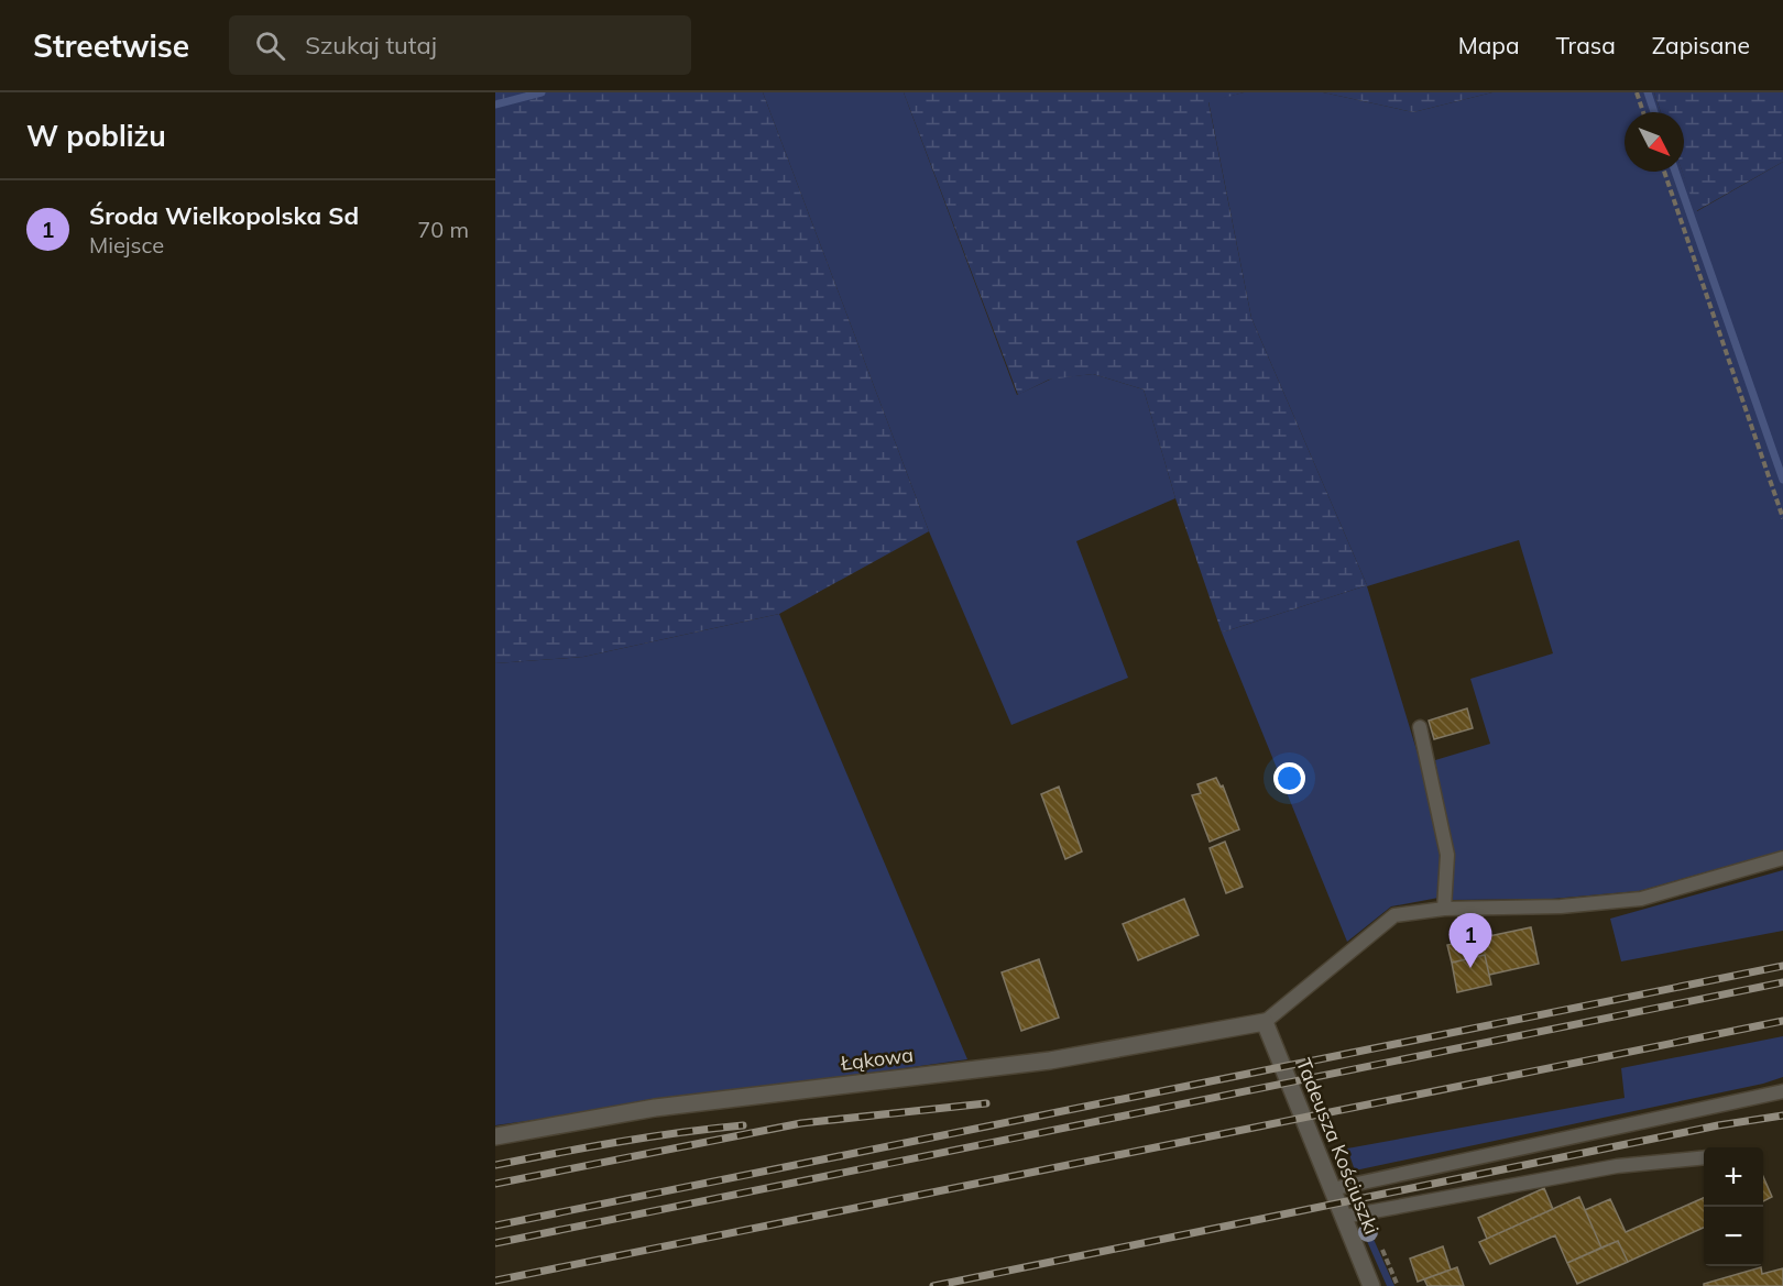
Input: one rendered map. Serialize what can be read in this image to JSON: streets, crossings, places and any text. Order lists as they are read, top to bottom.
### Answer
{
  "streets": {
    "street": ["Łąkowa", "Tadeusza Kościuszki"]
  },
  "crossings": [
    ["Łąkowa", "Tadeusza Kościuszki"]
  ],
  "north": "bottom right",
  "page": {
    "header": "Streetwise",
    "search": "Szukaj tutaj",
    "nav": ["Mapa", "Trasa", "Zapisane"],
    "heading": "W pobliżu",
    "list": [
      {
        "mark": "1",
        "name": "Środa Wielkopolska Sd",
        "note": "Miejsce",
        "value": "70 m"
      }
    ],
    "pins": "1",
    "map_buttons": ["+", "−"]
  }
}
